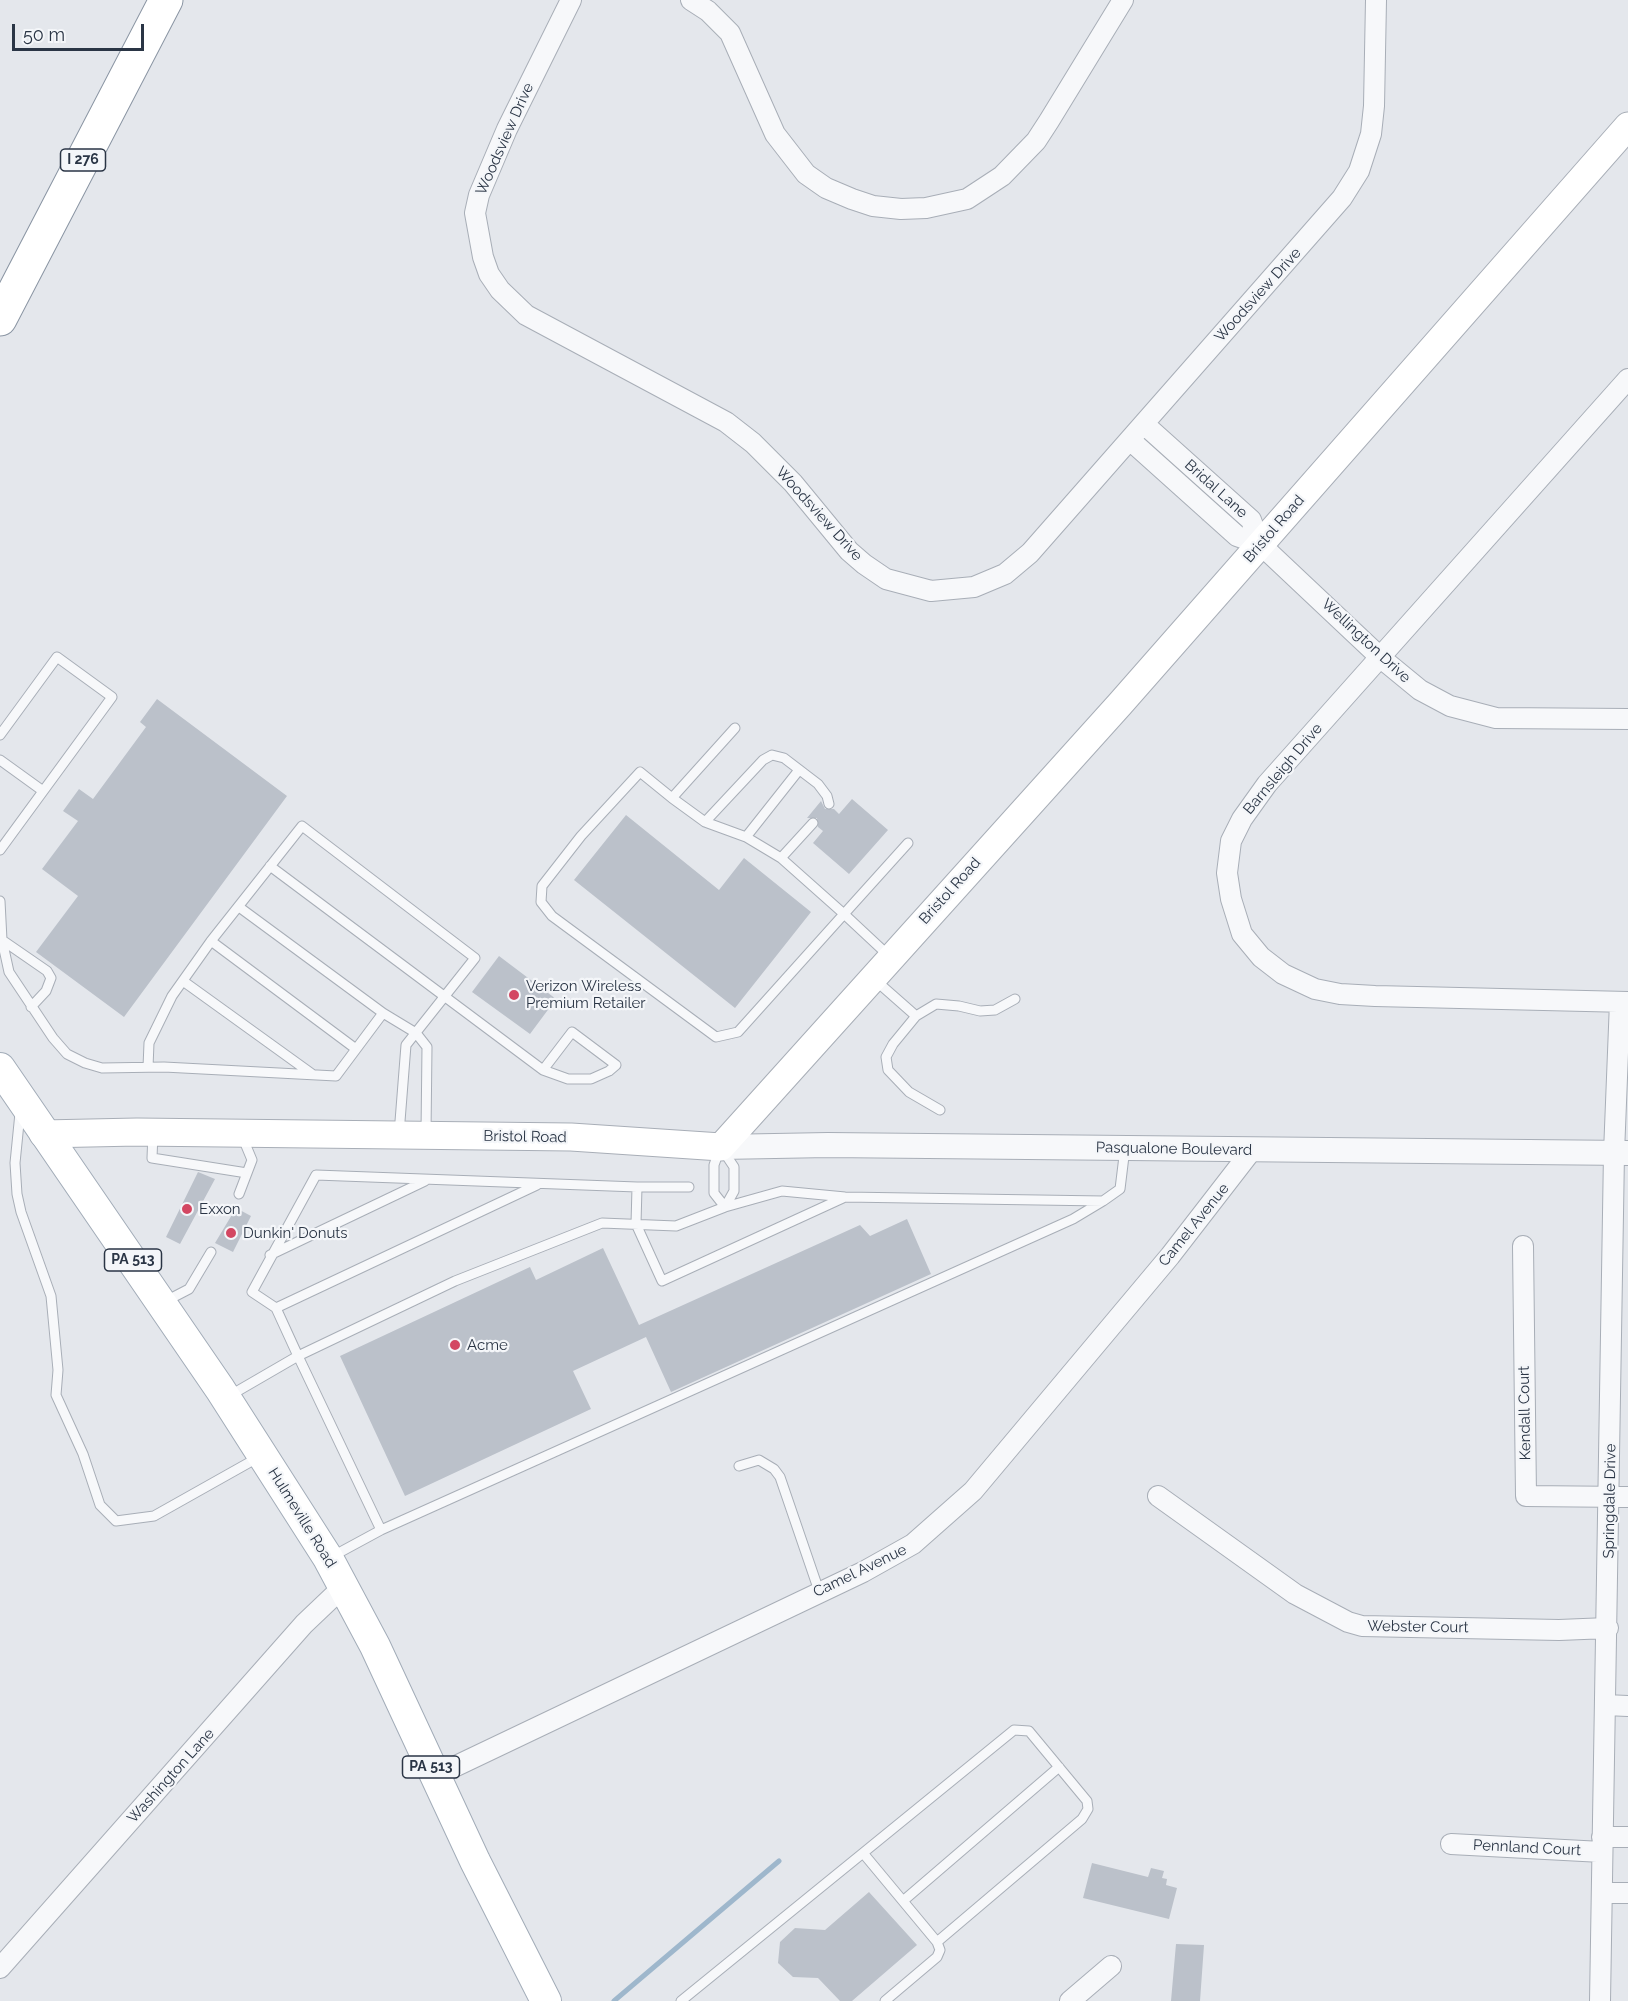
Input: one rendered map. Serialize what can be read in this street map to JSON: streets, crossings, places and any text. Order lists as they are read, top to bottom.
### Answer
{
  "streets": {
    "highway": ["I 276"],
    "main road": ["Bristol Road", "PA 513", "Hulmeville Road"],
    "street": [
      "Woodsview Drive",
      "Bridal Lane",
      "Wellington Drive",
      "Barnsleigh Drive",
      "Pasqualone Boulevard",
      "Camel Avenue",
      "Kendall Court",
      "Springdale Drive",
      "Webster Court",
      "Washington Lane",
      "Pennland Court"
    ]
  },
  "crossings": [
    ["Woodsview Drive", "Bridal Lane"],
    ["Bridal Lane", "Bristol Road"],
    ["Bridal Lane", "Wellington Drive"],
    ["Bristol Road", "Wellington Drive"],
    ["Bristol Road", "Pasqualone Boulevard"],
    ["Bristol Road", "Hulmeville Road"],
    ["Wellington Drive", "Barnsleigh Drive"],
    ["Barnsleigh Drive", "Springdale Drive"],
    ["Pasqualone Boulevard", "Camel Avenue"],
    ["Pasqualone Boulevard", "Springdale Drive"],
    ["Camel Avenue", "Hulmeville Road"],
    ["Kendall Court", "Springdale Drive"],
    ["Springdale Drive", "Webster Court"],
    ["Springdale Drive", "Pennland Court"],
    ["Hulmeville Road", "Washington Lane"]
  ],
  "places": [
    "Verizon Wireless Premium Retailer",
    "Exxon",
    "Dunkin' Donuts",
    "Acme"
  ],
  "scale_bar": "50 m"
}
